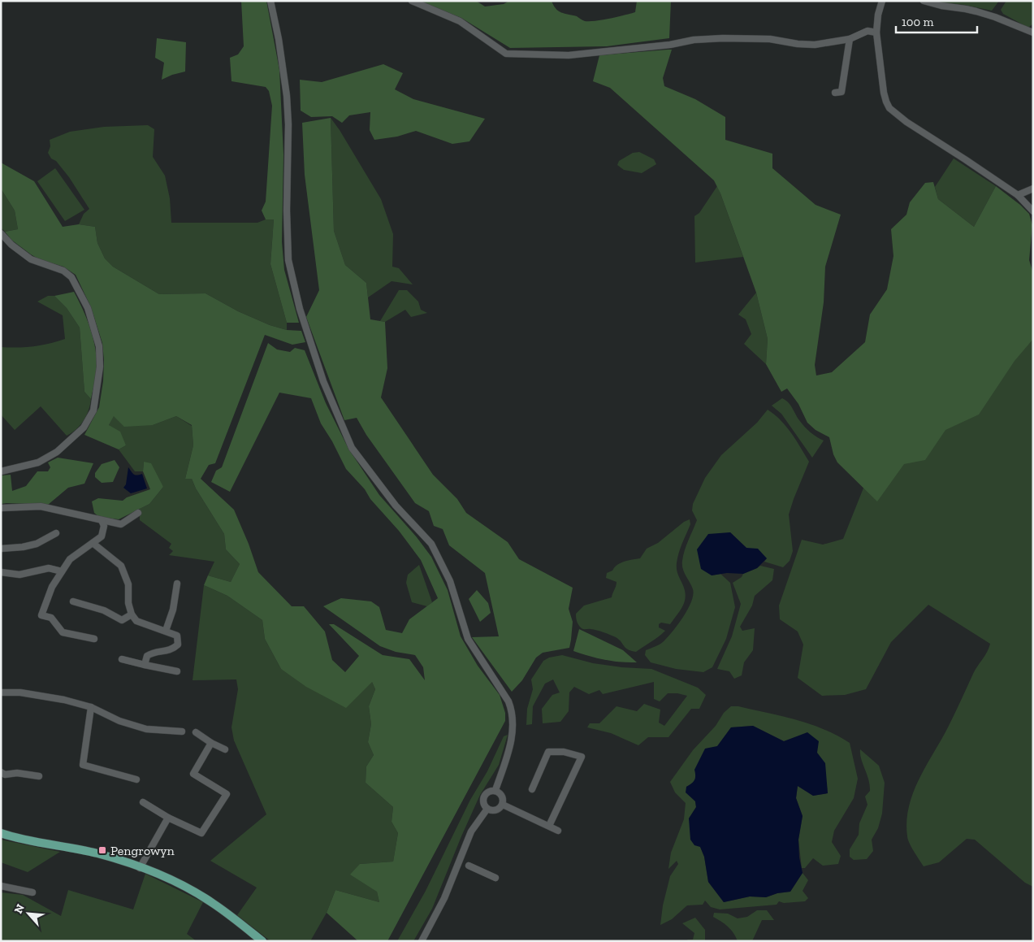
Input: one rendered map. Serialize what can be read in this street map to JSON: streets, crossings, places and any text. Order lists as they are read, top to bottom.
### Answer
{
  "places": {
    "transit": ["Pengrowyn"]
  },
  "scale_bar": "100 m",
  "north": "top left"
}
